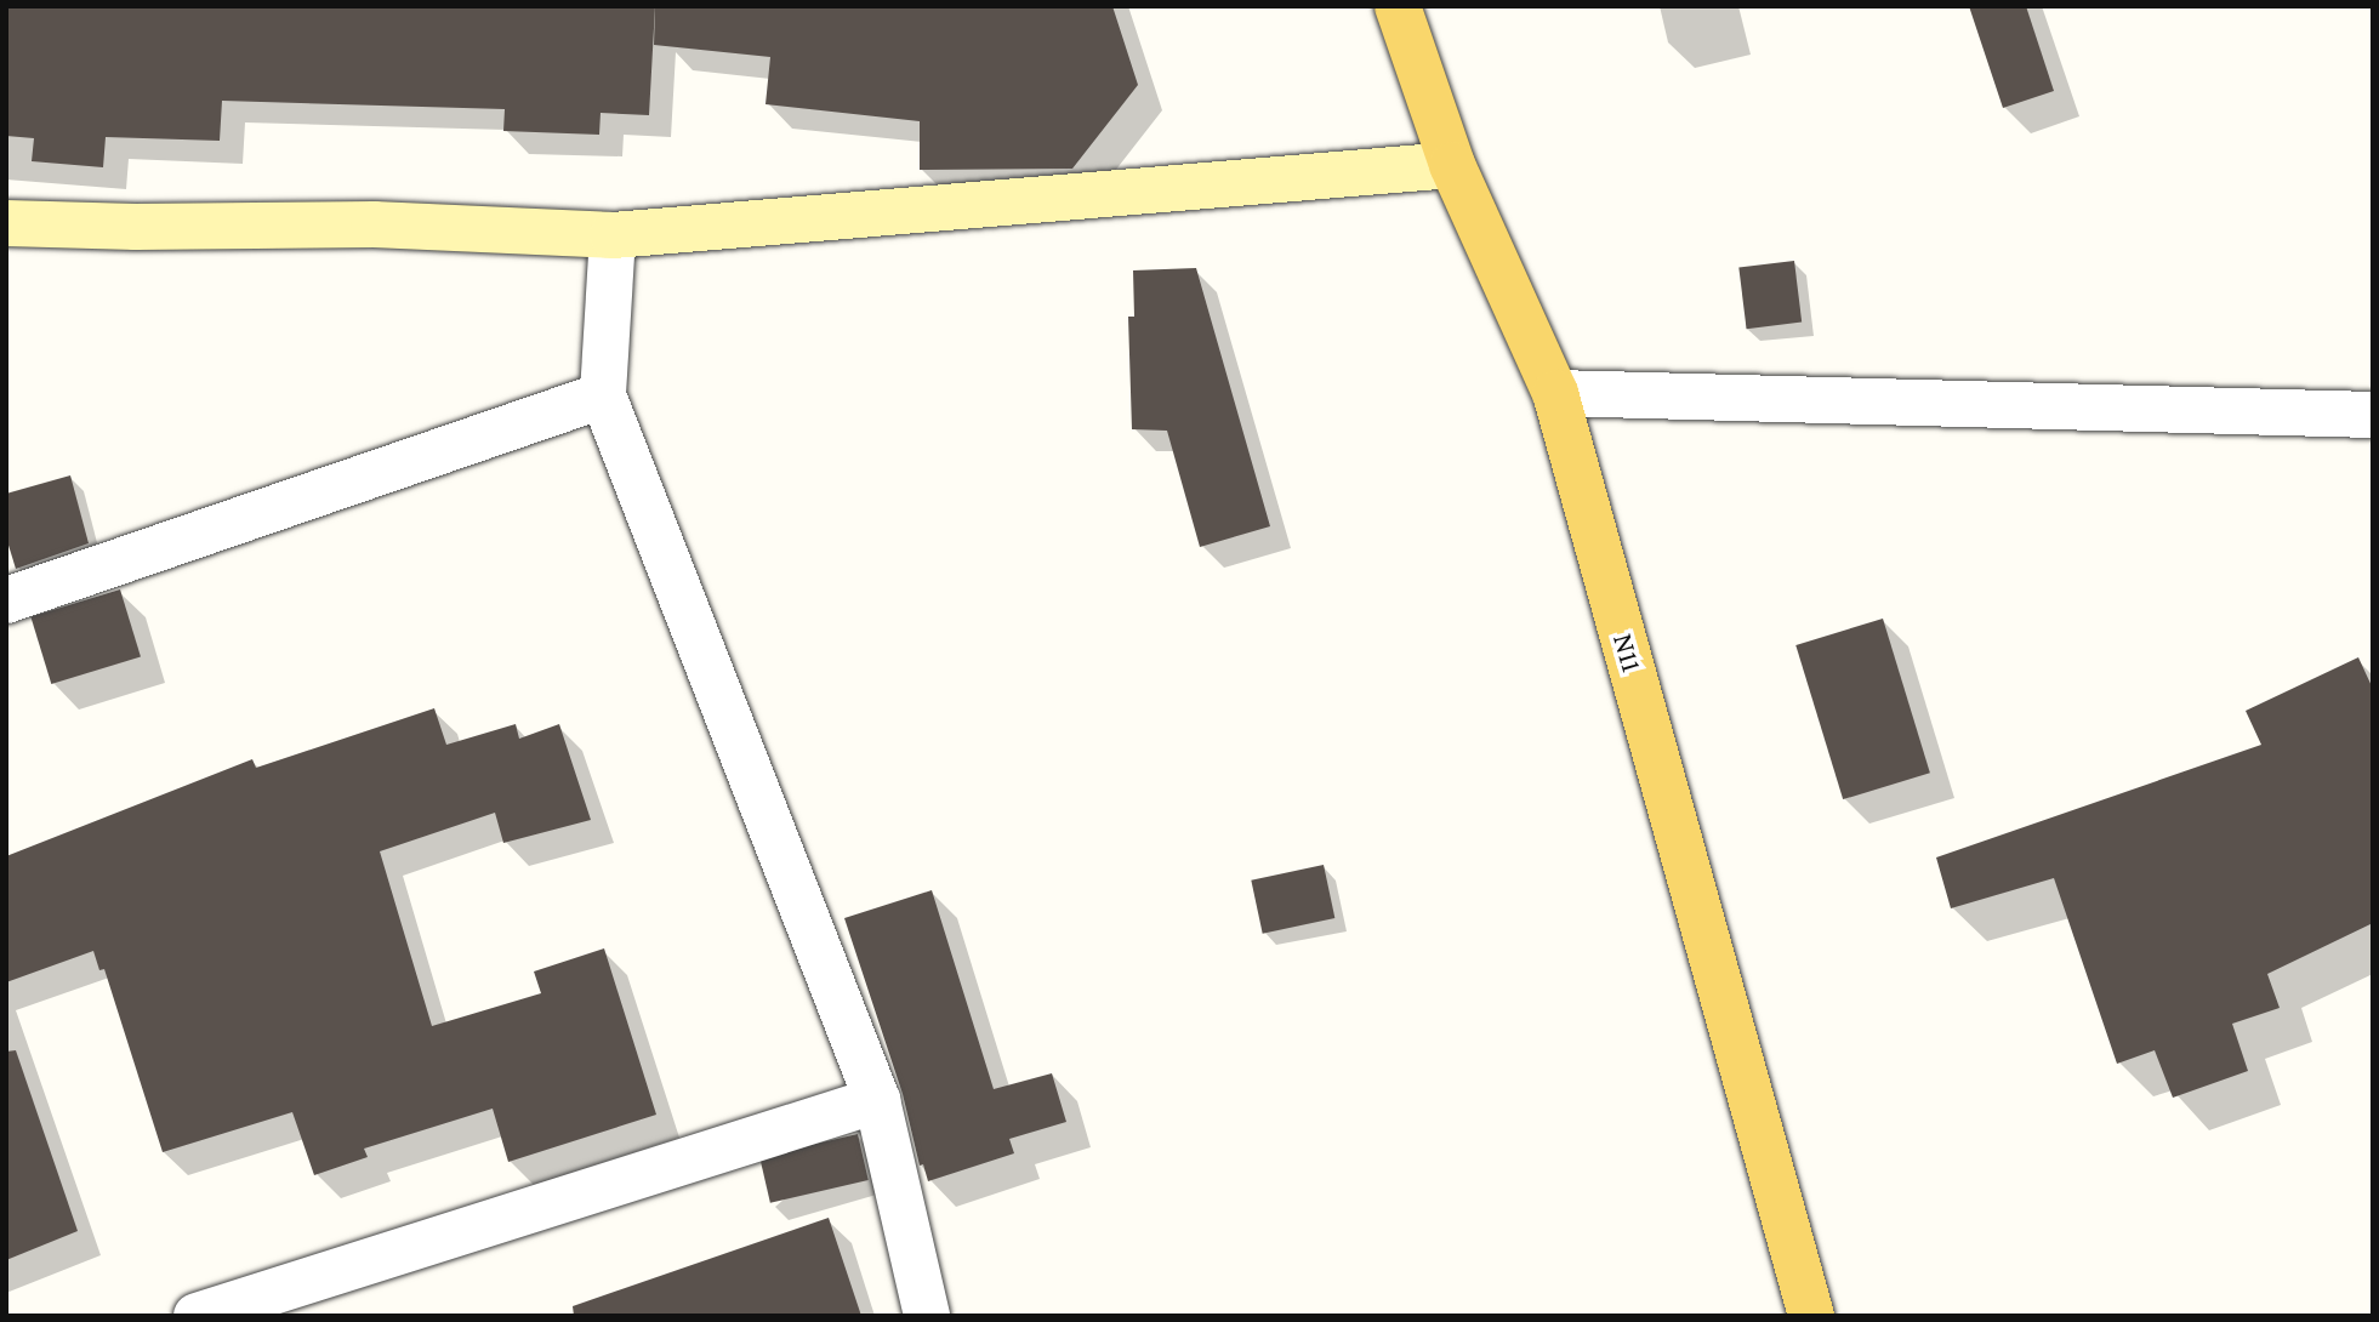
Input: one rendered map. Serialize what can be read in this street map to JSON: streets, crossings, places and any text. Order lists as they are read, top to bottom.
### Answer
{
  "streets": {
    "main road": ["N11"]
  }
}
